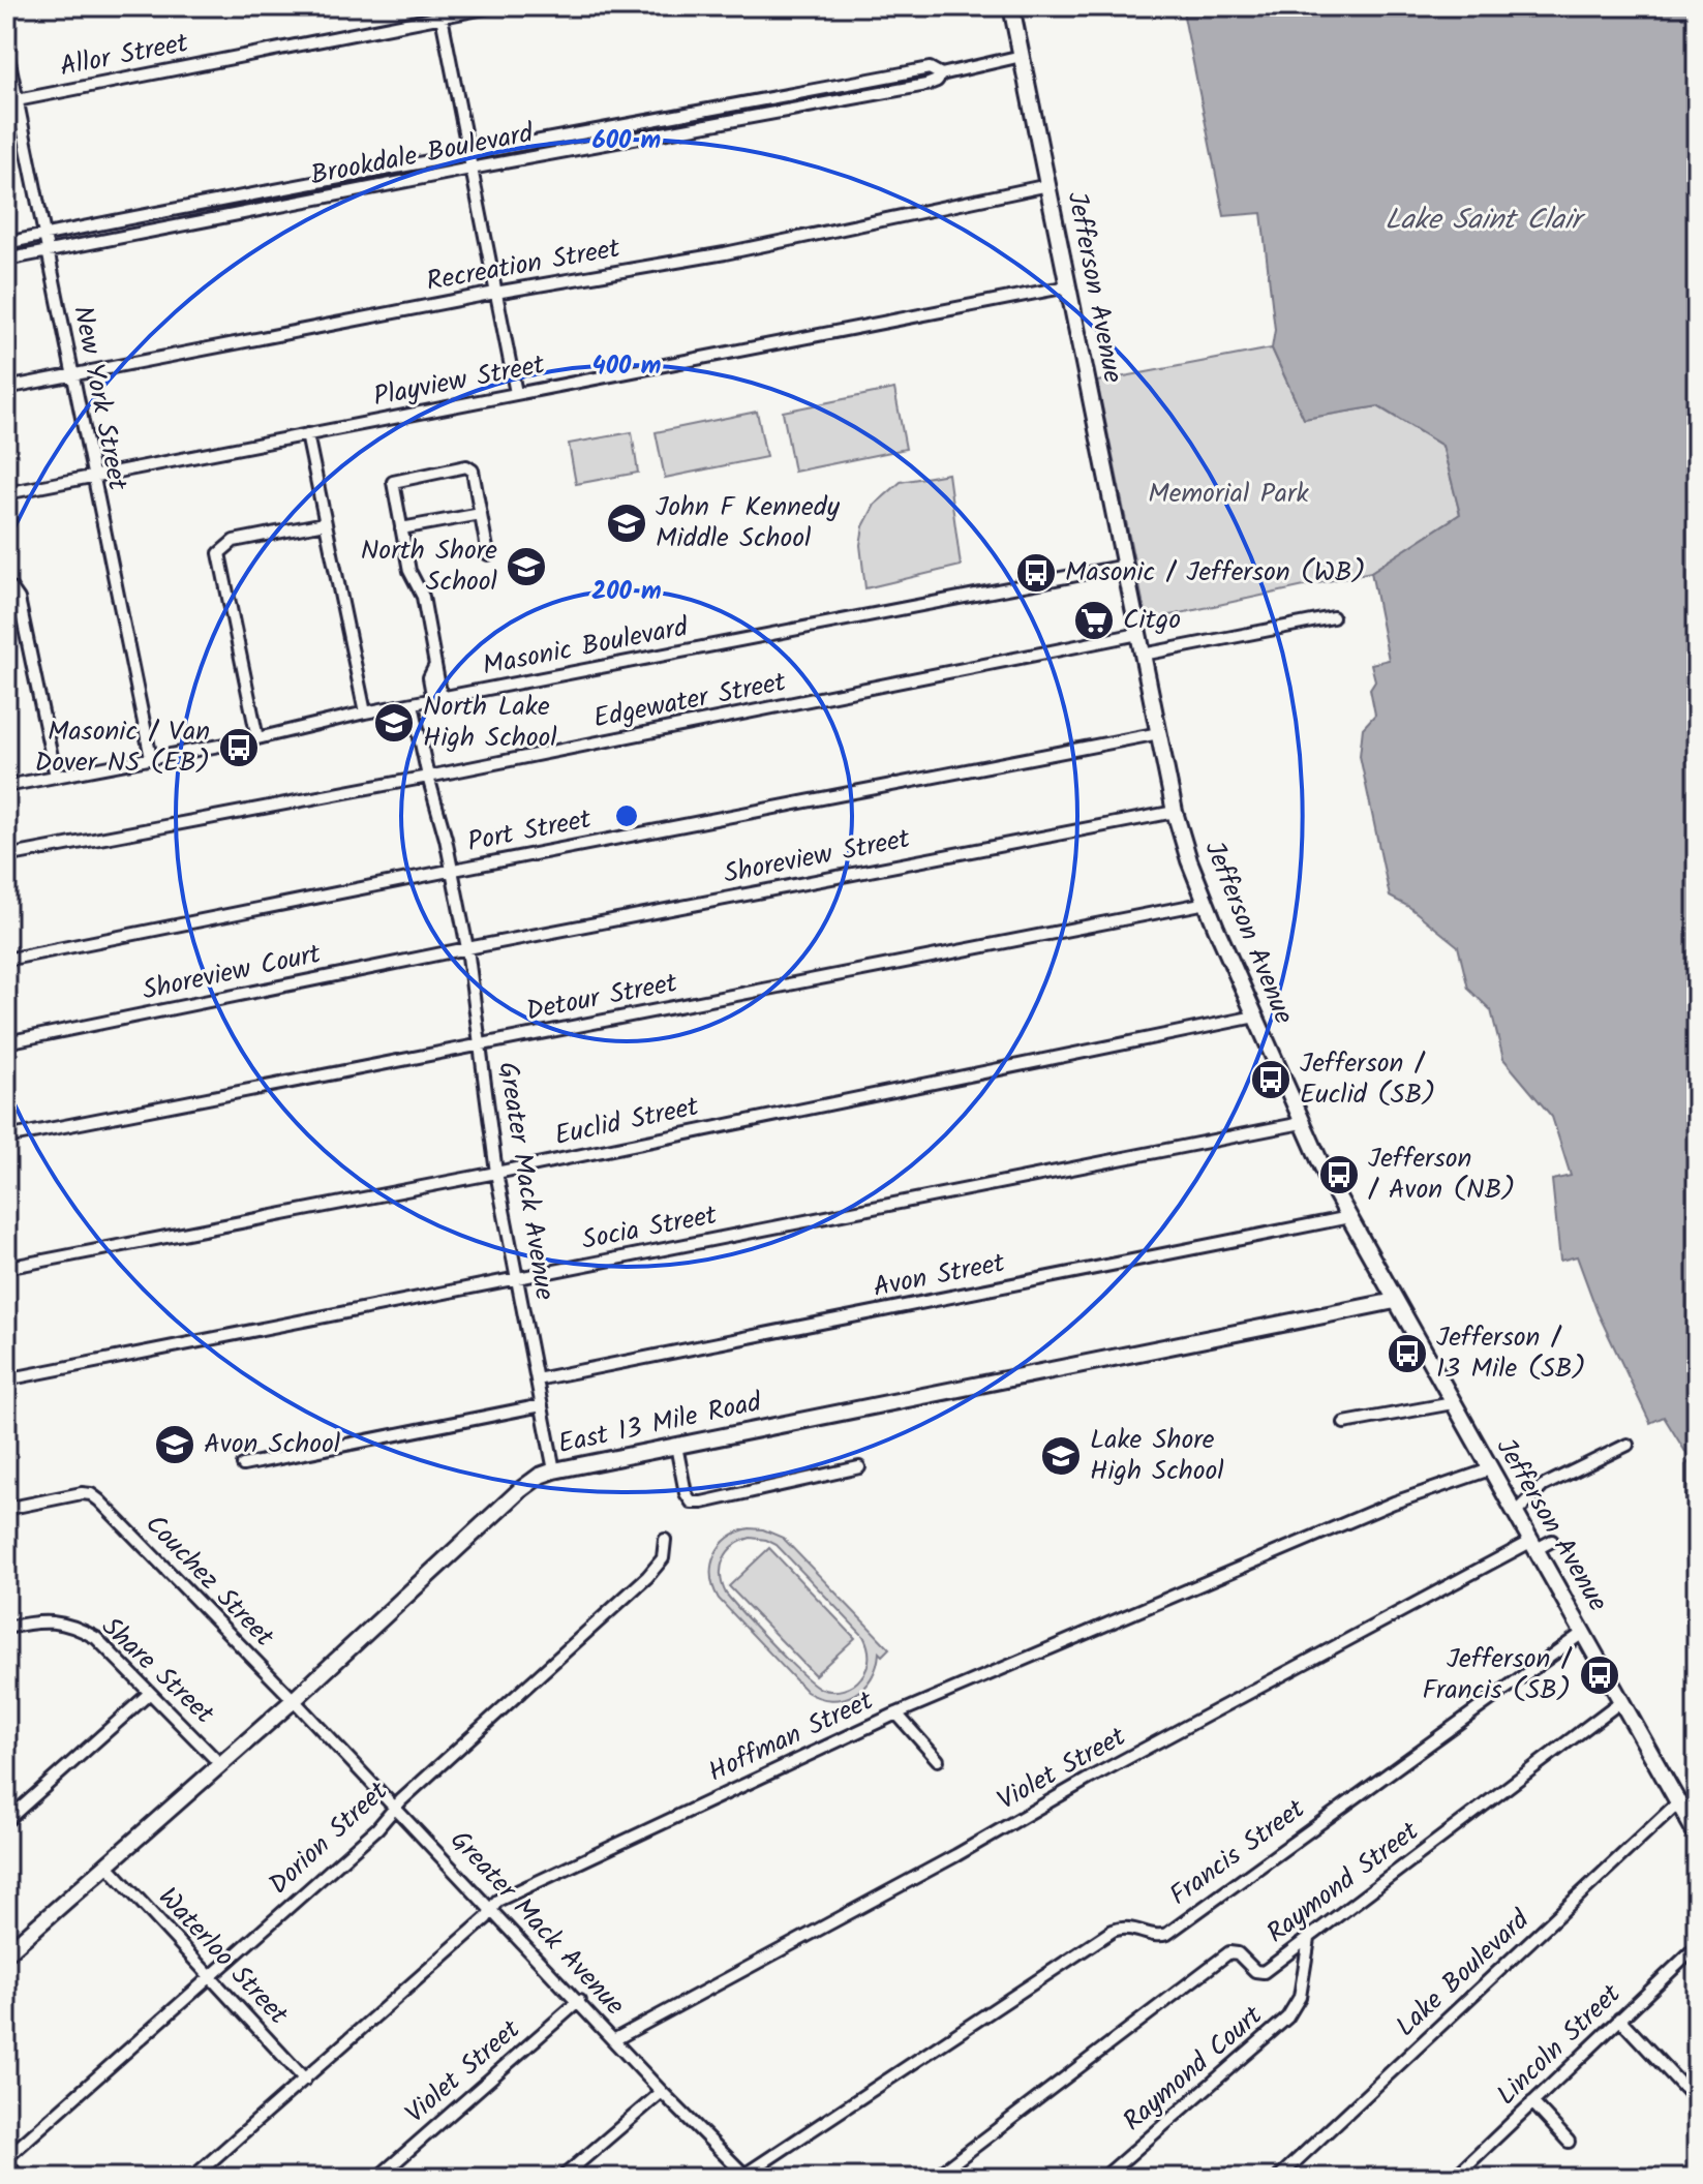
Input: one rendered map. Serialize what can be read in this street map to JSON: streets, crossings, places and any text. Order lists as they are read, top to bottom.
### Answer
{
  "streets": {
    "main road": ["Jefferson Avenue", "East 13 Mile Road"],
    "street": [
      "Allor Street",
      "Brookdale Boulevard",
      "Recreation Street",
      "Playview Street",
      "New York Street",
      "Masonic Boulevard",
      "Edgewater Street",
      "Port Street",
      "Shoreview Street",
      "Shoreview Court",
      "Detour Street",
      "Euclid Street",
      "Greater Mack Avenue",
      "Socia Street",
      "Avon Street",
      "Couchez Street",
      "Share Street",
      "Hoffman Street",
      "Violet Street",
      "Dorion Street",
      "Francis Street",
      "Raymond Street",
      "Waterloo Street",
      "Lake Boulevard",
      "Lincoln Street",
      "Raymond Court"
    ]
  },
  "crossings": [
    ["Allor Street", "New York Street"],
    ["Brookdale Boulevard", "Jefferson Avenue"],
    ["Brookdale Boulevard", "New York Street"],
    ["Recreation Street", "Jefferson Avenue"],
    ["Recreation Street", "New York Street"],
    ["Jefferson Avenue", "Playview Street"],
    ["Jefferson Avenue", "Masonic Boulevard"],
    ["Jefferson Avenue", "Edgewater Street"],
    ["Jefferson Avenue", "Port Street"],
    ["Jefferson Avenue", "Shoreview Street"],
    ["Jefferson Avenue", "Detour Street"],
    ["Jefferson Avenue", "Euclid Street"],
    ["Jefferson Avenue", "Socia Street"],
    ["Jefferson Avenue", "Avon Street"],
    ["Jefferson Avenue", "East 13 Mile Road"],
    ["Jefferson Avenue", "Hoffman Street"],
    ["Jefferson Avenue", "Violet Street"],
    ["Jefferson Avenue", "Francis Street"],
    ["Jefferson Avenue", "Raymond Street"],
    ["Jefferson Avenue", "Lake Boulevard"],
    ["Playview Street", "New York Street"],
    ["New York Street", "Masonic Boulevard"],
    ["Masonic Boulevard", "Greater Mack Avenue"],
    ["Edgewater Street", "Greater Mack Avenue"],
    ["Port Street", "Greater Mack Avenue"],
    ["Shoreview Street", "Shoreview Court"],
    ["Shoreview Street", "Greater Mack Avenue"],
    ["Shoreview Court", "Greater Mack Avenue"],
    ["Detour Street", "Greater Mack Avenue"],
    ["Euclid Street", "Greater Mack Avenue"],
    ["Greater Mack Avenue", "Socia Street"],
    ["Greater Mack Avenue", "Avon Street"],
    ["Greater Mack Avenue", "East 13 Mile Road"],
    ["Greater Mack Avenue", "Couchez Street"],
    ["Greater Mack Avenue", "Hoffman Street"],
    ["Greater Mack Avenue", "Violet Street"],
    ["Greater Mack Avenue", "Dorion Street"],
    ["Greater Mack Avenue", "Francis Street"],
    ["East 13 Mile Road", "Couchez Street"],
    ["East 13 Mile Road", "Share Street"],
    ["East 13 Mile Road", "Waterloo Street"],
    ["Hoffman Street", "Waterloo Street"],
    ["Dorion Street", "Waterloo Street"],
    ["Raymond Street", "Raymond Court"]
  ],
  "water": ["Lake Saint Clair"],
  "parks": ["Memorial Park"],
  "places": {
    "school or university": [
      "John F Kennedy Middle School",
      "North Shore School",
      "North Lake High School",
      "Avon School",
      "Lake Shore High School"
    ],
    "bus stop": [
      "Masonic / Jefferson (WB)",
      "Masonic / Van Dover NS (EB)",
      "Jefferson / Euclid (SB)",
      "Jefferson / Avon (NB)",
      "Jefferson / 13 Mile (SB)",
      "Jefferson / Francis (SB)"
    ],
    "supermarket": ["Citgo"]
  },
  "rings": ["600 m", "400 m", "200 m"]
}
